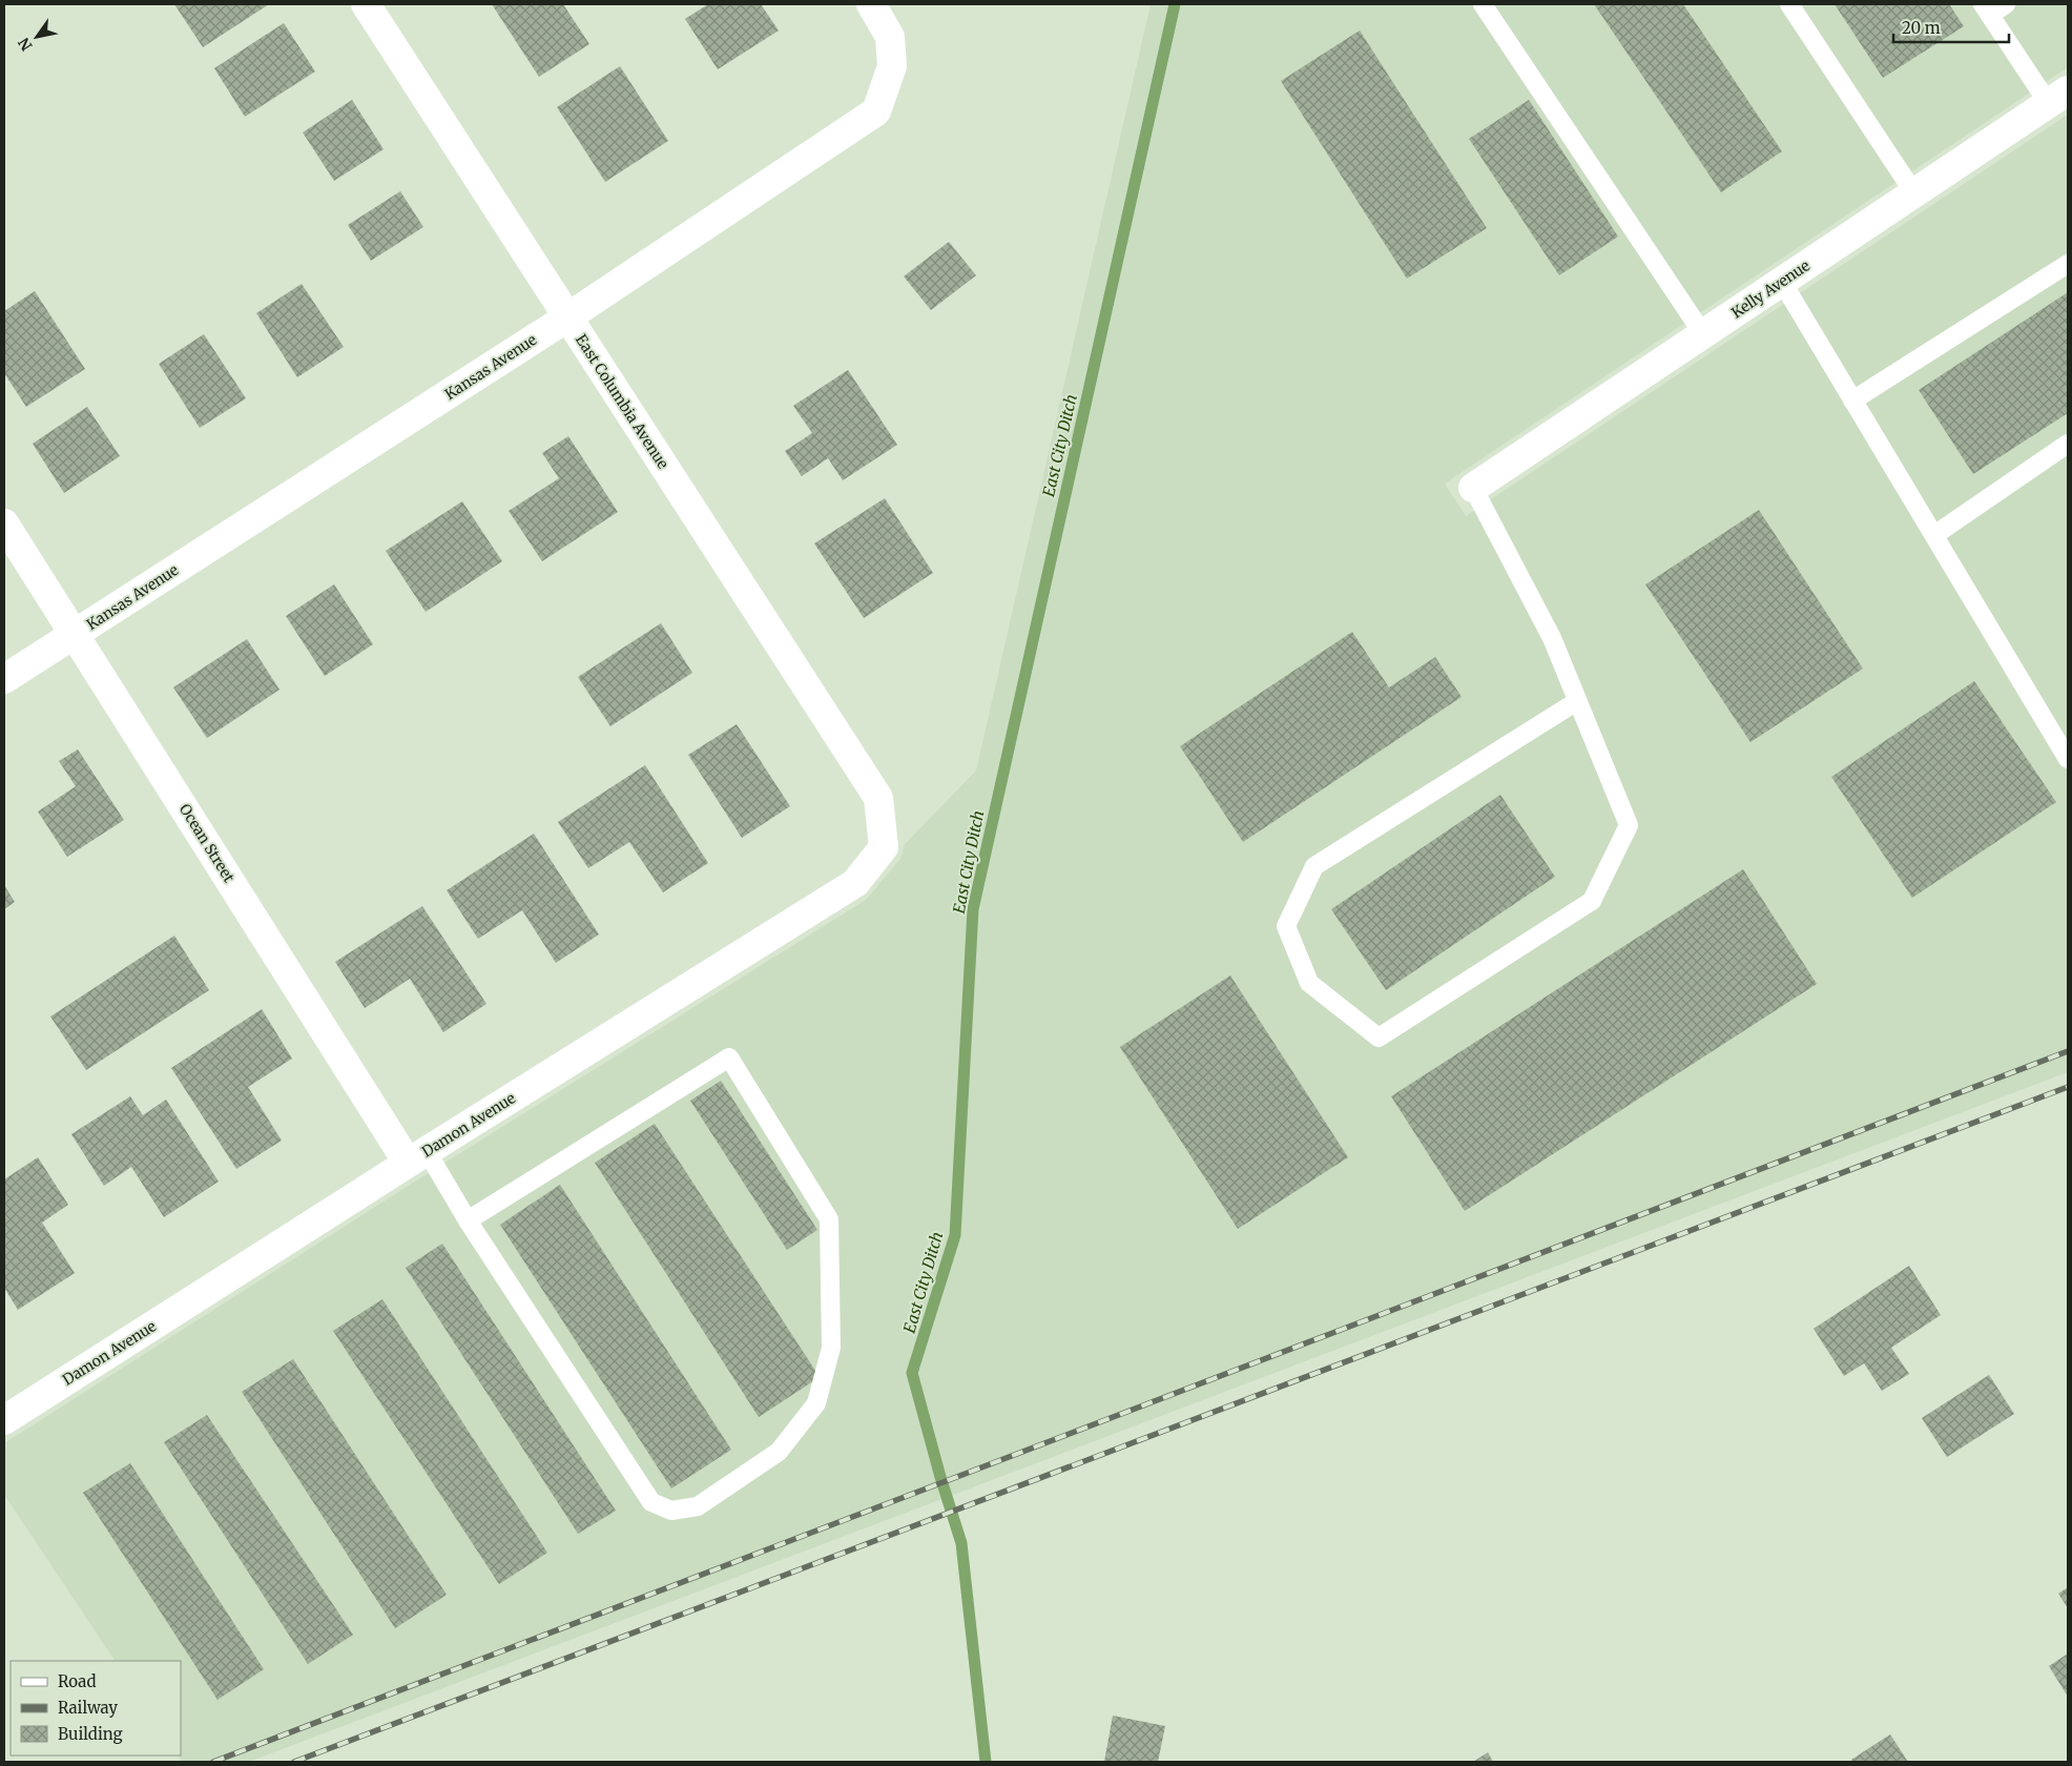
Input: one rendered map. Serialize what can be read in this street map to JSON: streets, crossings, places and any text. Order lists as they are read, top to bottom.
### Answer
{
  "streets": {
    "street": [
      "Kelly Avenue",
      "Kansas Avenue",
      "East Columbia Avenue",
      "Ocean Street",
      "Damon Avenue"
    ]
  },
  "crossings": [
    ["Kansas Avenue", "East Columbia Avenue"],
    ["Kansas Avenue", "Ocean Street"],
    ["East Columbia Avenue", "Damon Avenue"],
    ["Ocean Street", "Damon Avenue"]
  ],
  "water": ["East City Ditch"],
  "legend": ["Road", "Railway", "Building"],
  "scale_bar": "20 m",
  "north": "bottom left"
}
